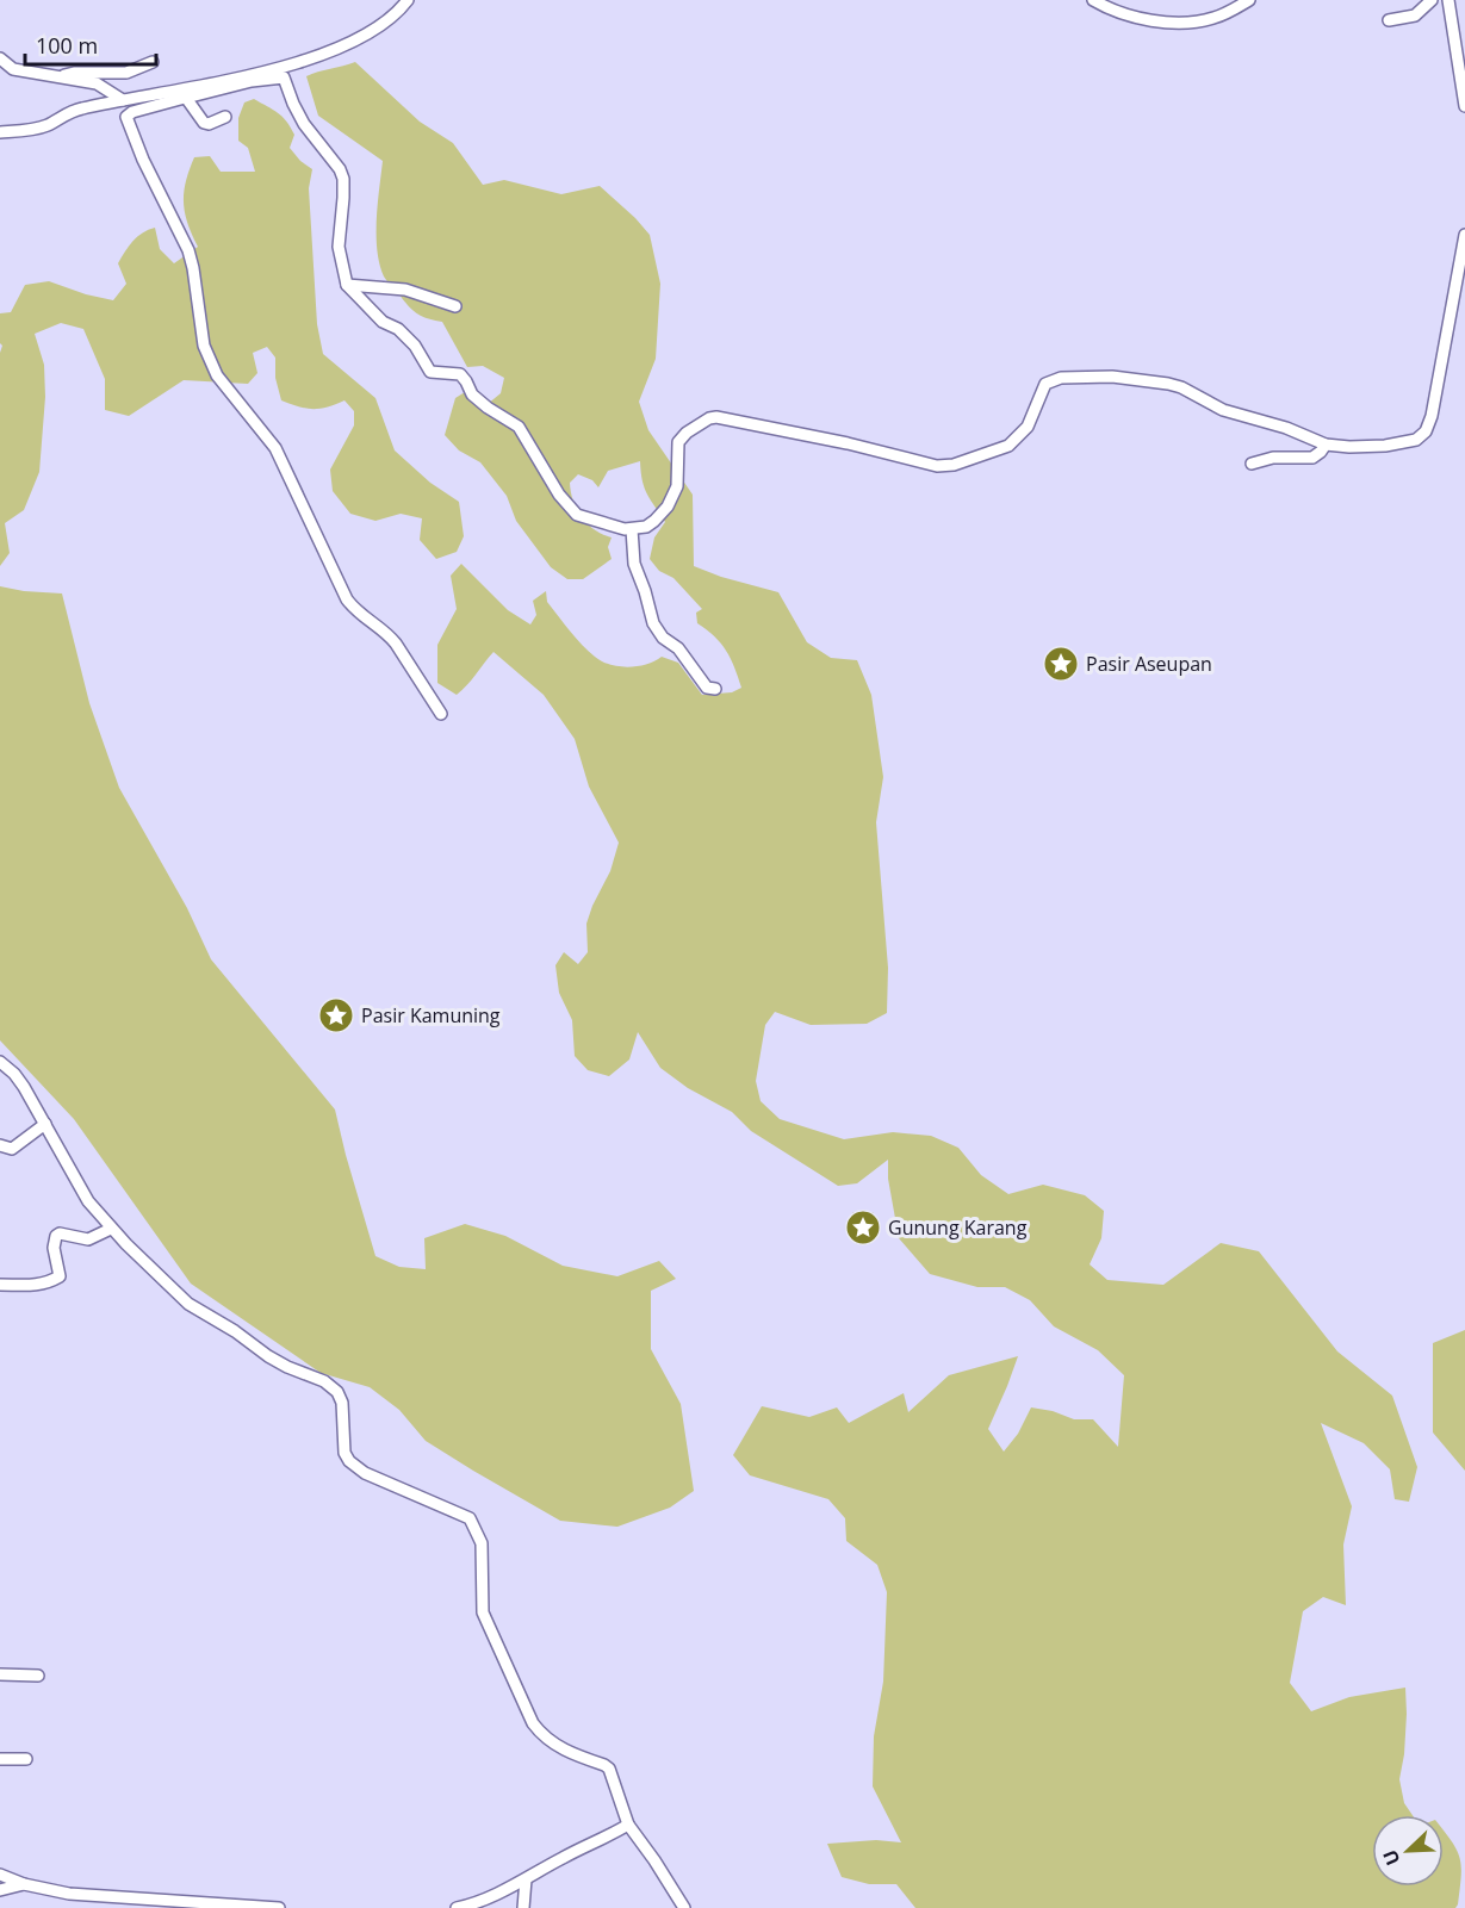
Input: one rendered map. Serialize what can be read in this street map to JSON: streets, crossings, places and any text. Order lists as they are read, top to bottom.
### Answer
{
  "places": {
    "place": ["Pasir Aseupan", "Pasir Kamuning", "Gunung Karang"]
  },
  "scale_bar": "100 m",
  "north": "bottom left"
}
